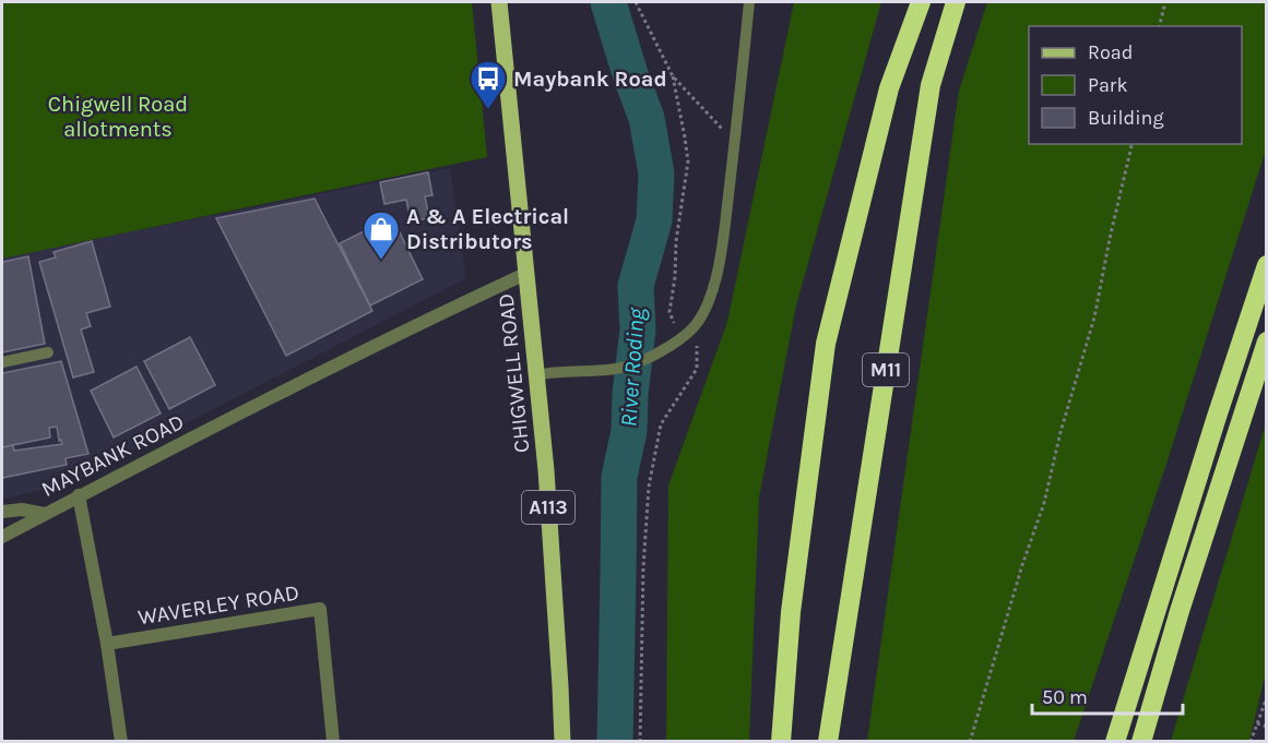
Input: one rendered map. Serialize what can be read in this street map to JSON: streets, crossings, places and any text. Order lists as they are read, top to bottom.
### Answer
{
  "streets": {
    "highway": ["M11"],
    "main road": ["CHIGWELL ROAD", "A113"],
    "street": ["MAYBANK ROAD", "WAVERLEY ROAD"]
  },
  "crossings": [
    ["CHIGWELL ROAD", "MAYBANK ROAD"]
  ],
  "water": ["River Roding"],
  "parks": ["Chigwell Road allotments"],
  "places": {
    "bus stop": ["Maybank Road"],
    "shop": ["A & A Electrical Distributors"]
  },
  "legend": ["Road", "Park", "Building"],
  "scale_bar": "50 m"
}
